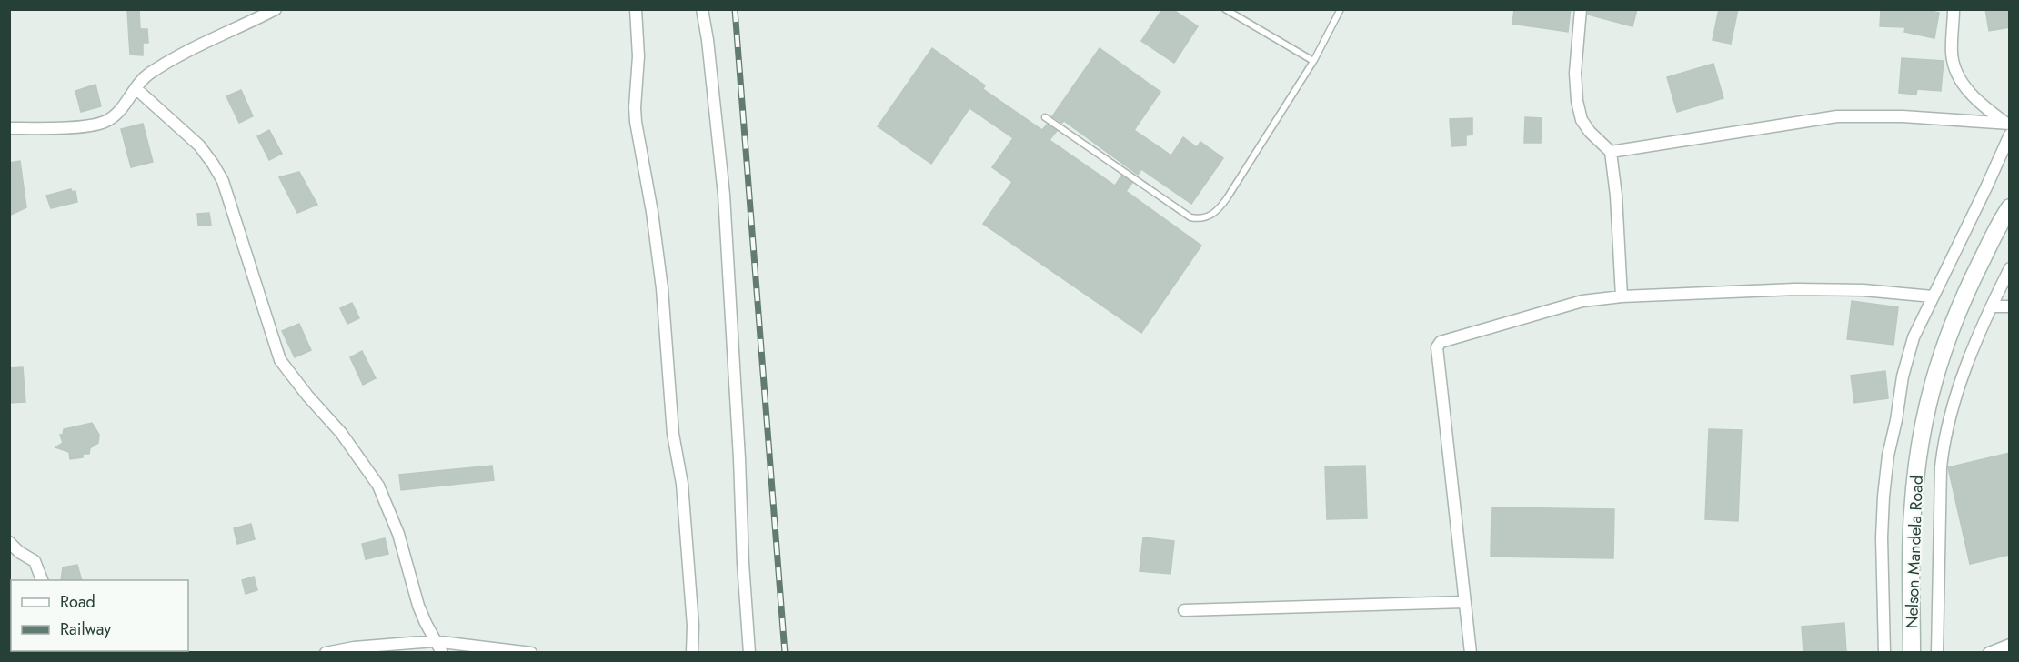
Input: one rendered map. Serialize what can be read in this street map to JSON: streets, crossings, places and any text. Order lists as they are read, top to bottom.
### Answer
{
  "streets": {
    "main road": ["Nelson Mandela Road"]
  },
  "legend": ["Road", "Railway"]
}
